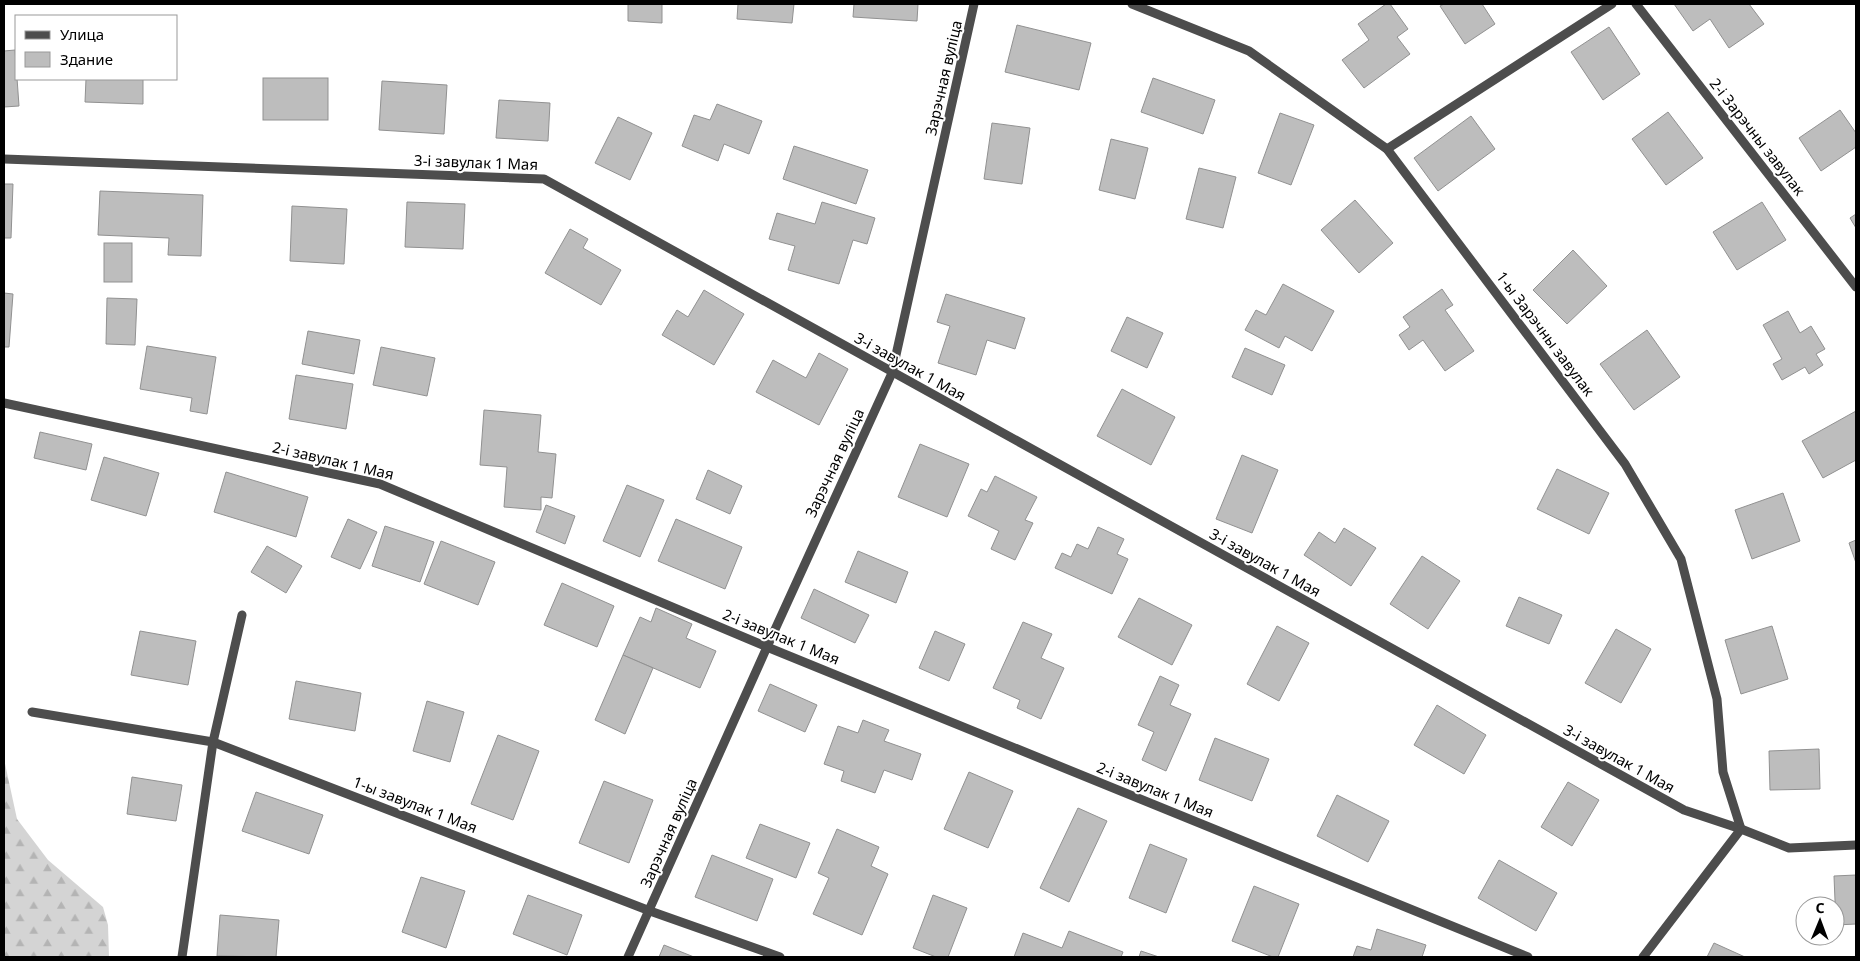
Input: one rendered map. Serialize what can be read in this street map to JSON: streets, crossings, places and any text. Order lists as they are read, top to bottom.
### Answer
{
  "streets": {
    "street": [
      "Зарэчная вуліца",
      "2-і Зарэчны завулак",
      "3-і завулак 1 Мая",
      "1-ы Зарэчны завулак",
      "2-і завулак 1 Мая",
      "1-ы завулак 1 Мая"
    ]
  },
  "crossings": [
    ["Зарэчная вуліца", "3-і завулак 1 Мая"],
    ["Зарэчная вуліца", "2-і завулак 1 Мая"],
    ["Зарэчная вуліца", "1-ы завулак 1 Мая"],
    ["3-і завулак 1 Мая", "1-ы Зарэчны завулак"]
  ],
  "legend": ["Улица", "Здание"],
  "north": "top"
}
